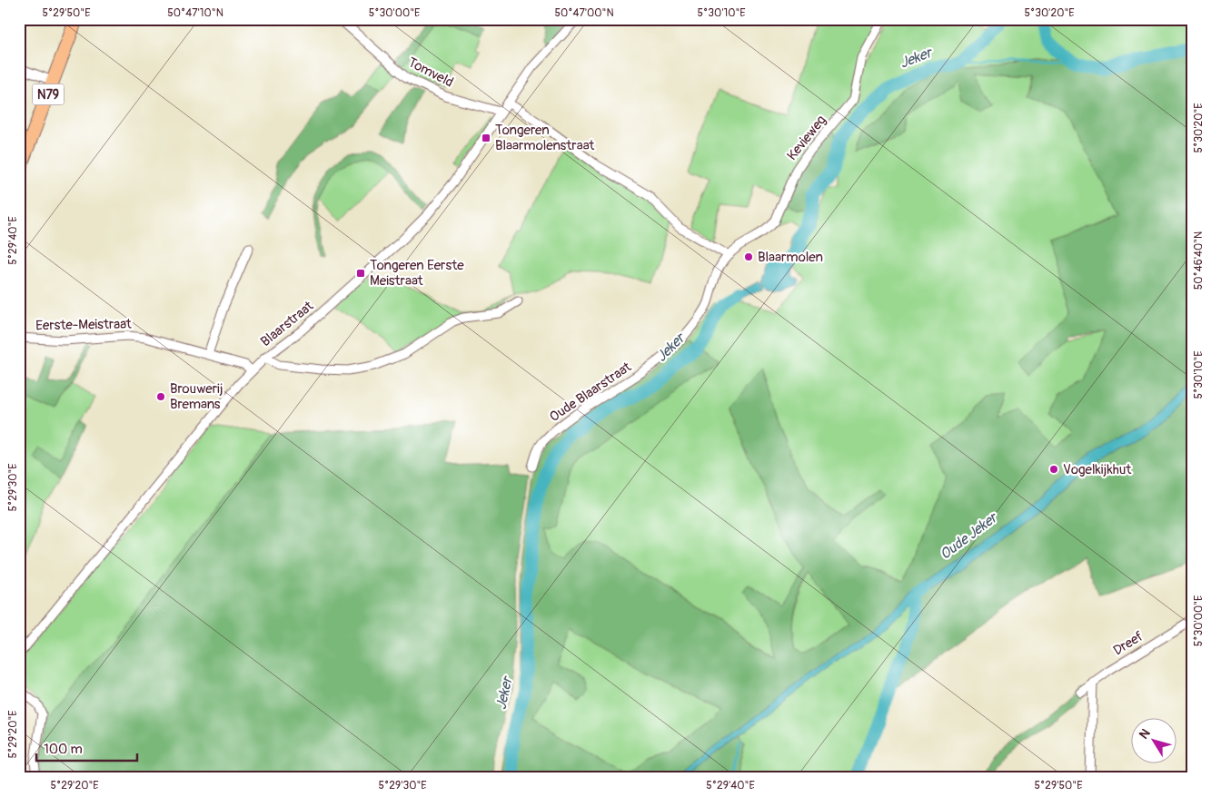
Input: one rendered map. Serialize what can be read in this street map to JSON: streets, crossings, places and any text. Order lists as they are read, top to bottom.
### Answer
{
  "streets": {
    "main road": ["N79"],
    "street": [
      "Tomveld",
      "Kevieweg",
      "Blaarstraat",
      "Eerste-Meistraat",
      "Oude Blaarstraat",
      "Dreef"
    ]
  },
  "crossings": [
    ["Tomveld", "Blaarstraat"],
    ["Kevieweg", "Oude Blaarstraat"],
    ["Blaarstraat", "Eerste-Meistraat"]
  ],
  "water": ["Jeker", "Oude Jeker"],
  "places": {
    "transit": ["Tongeren Blaarmolenstraat", "Tongeren Eerste Meistraat"],
    "other": ["Blaarmolen", "Brouwerij Bremans", "Vogelkijkhut"]
  },
  "scale_bar": "100 m",
  "north": "top left",
  "coordinates": [
    "5°29'50\"E",
    "50°47'10\"N",
    "5°30'00\"E",
    "50°47'00\"N",
    "5°30'10\"E",
    "5°30'20\"E",
    "5°29'40\"E",
    "50°46'40\"N",
    "5°29'30\"E",
    "5°29'20\"E"
  ]
}
